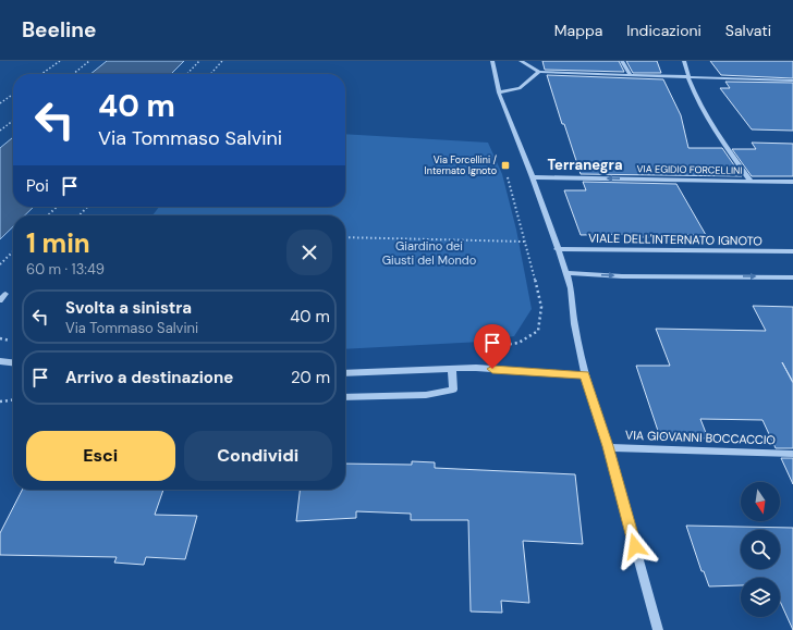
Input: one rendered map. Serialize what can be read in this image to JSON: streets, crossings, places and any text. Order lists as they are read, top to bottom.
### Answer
{
  "streets": {
    "street": ["VIA EGIDIO FORCELLINI", "VIALE DELL'INTERNATO IGNOTO", "VIA GIOVANNI BOCCACCIO"]
  },
  "one_way": ["VIA EGIDIO FORCELLINI"],
  "districts": ["Terranegra"],
  "parks": ["Giardino dei Giusti del Mondo"],
  "places": {
    "transit": ["Via Forcellini / Internato Ignoto"]
  },
  "north": "bottom",
  "page": {
    "header": "Beeline",
    "nav": ["Mappa", "Indicazioni", "Salvati"],
    "turn": ["40 m", "Via Tommaso Salvini"],
    "then": "Poi",
    "heading": ["1 min", "60 m · 13:49"],
    "list": [
      {
        "name": "Svolta a sinistra",
        "note": "Via Tommaso Salvini",
        "value": "40 m"
      },
      {
        "name": "Arrivo a destinazione",
        "value": "20 m"
      }
    ],
    "buttons": ["Esci", "Condividi"]
  }
}
